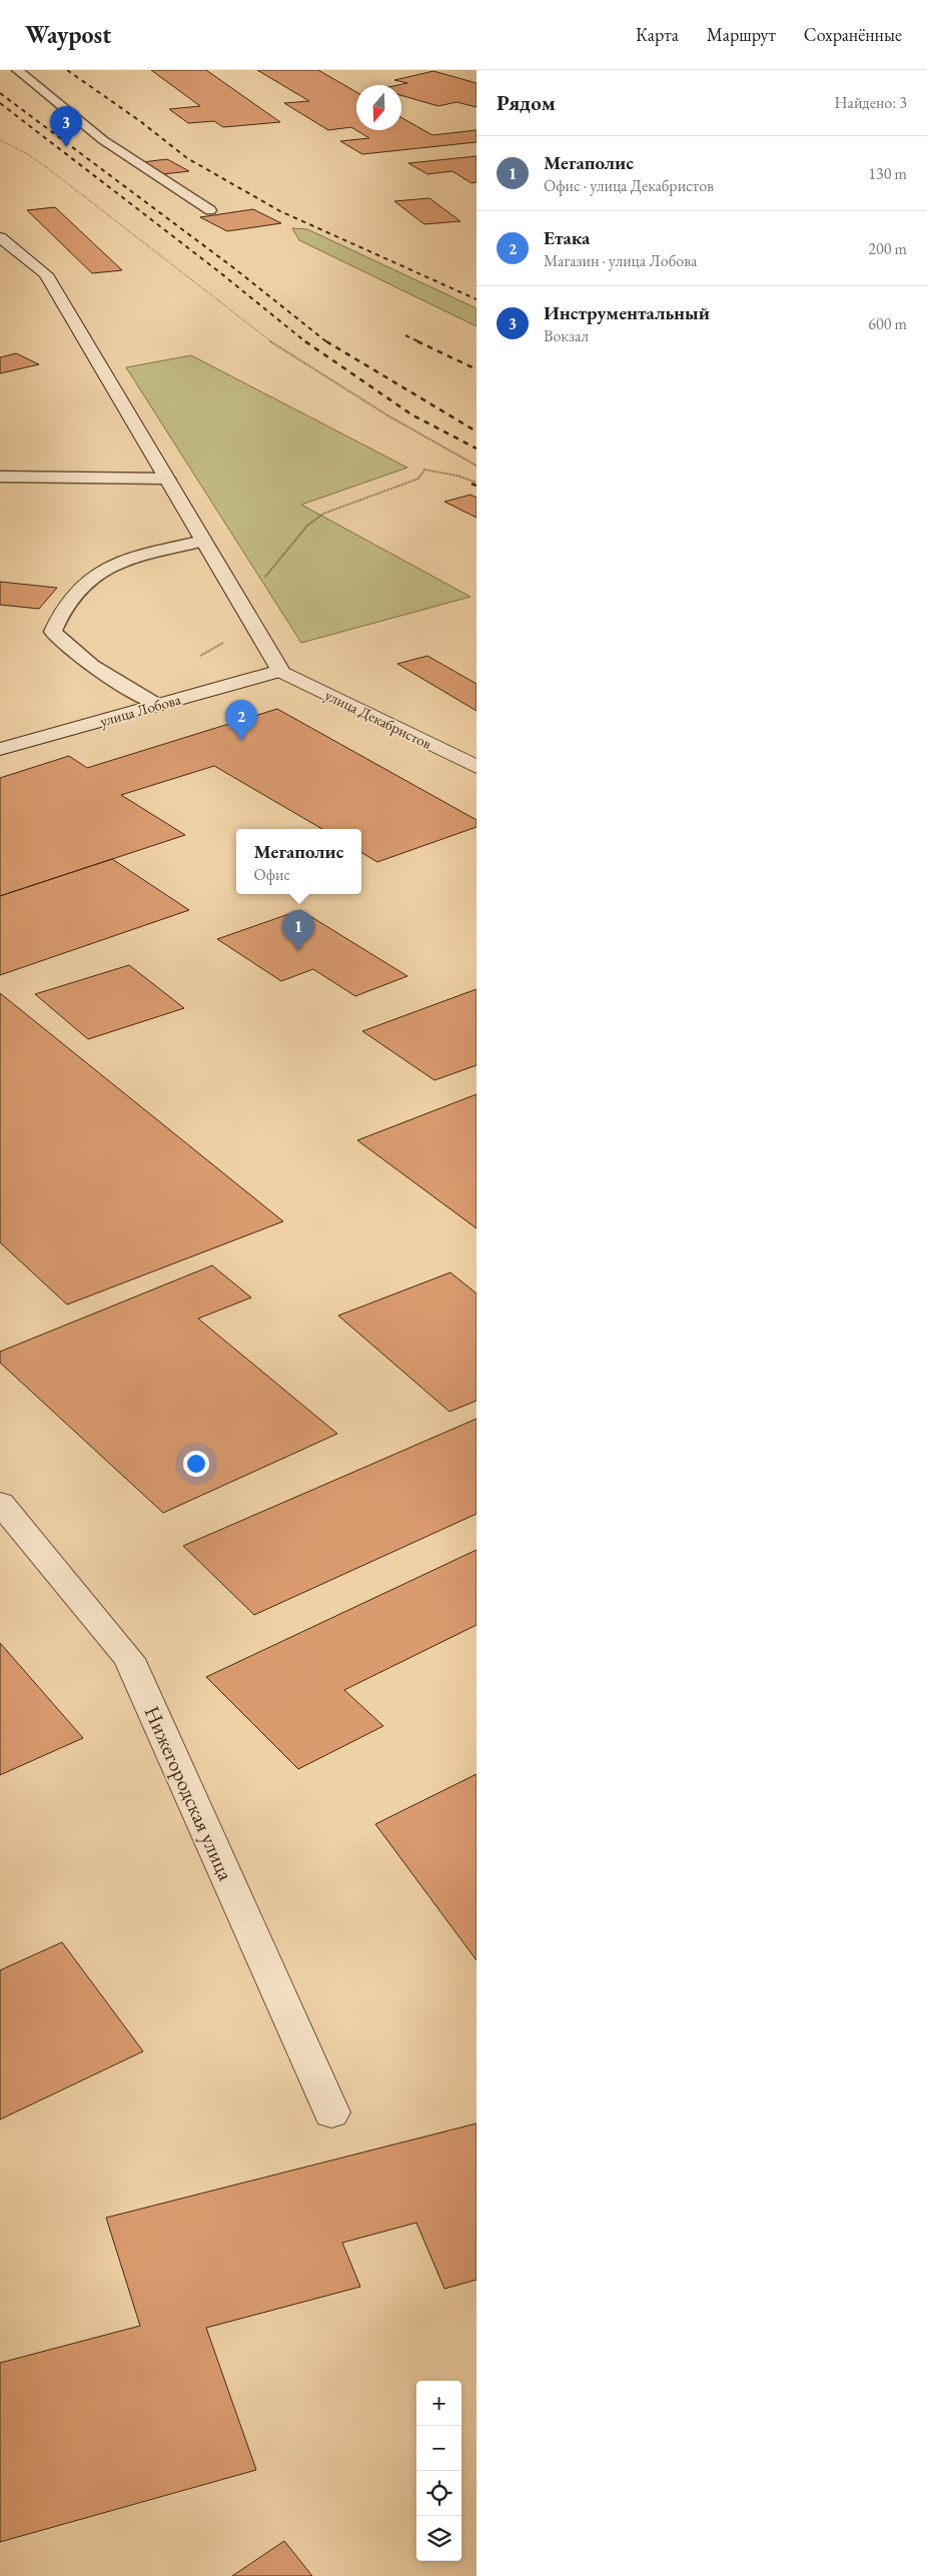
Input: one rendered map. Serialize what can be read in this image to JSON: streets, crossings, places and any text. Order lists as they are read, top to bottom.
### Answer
{
  "streets": {
    "street": ["улица Лобова", "улица Декабристов", "Нижегородская улица"]
  },
  "crossings": [
    ["улица Лобова", "улица Декабристов"]
  ],
  "north": "bottom",
  "page": {
    "header": "Waypost",
    "nav": ["Карта", "Маршрут", "Сохранённые"],
    "heading": ["Рядом", "Найдено: 3"],
    "pins": ["3", "2", "1"],
    "list": [
      {
        "mark": "1",
        "name": "Мегаполис",
        "note": "Офис · улица Декабристов",
        "value": "130 m"
      },
      {
        "mark": "2",
        "name": "Етака",
        "note": "Магазин · улица Лобова",
        "value": "200 m"
      },
      {
        "mark": "3",
        "name": "Инструментальный",
        "note": "Вокзал",
        "value": "600 m"
      }
    ],
    "popup": ["Мегаполис", "Офис"],
    "map_buttons": ["+", "−"]
  }
}
